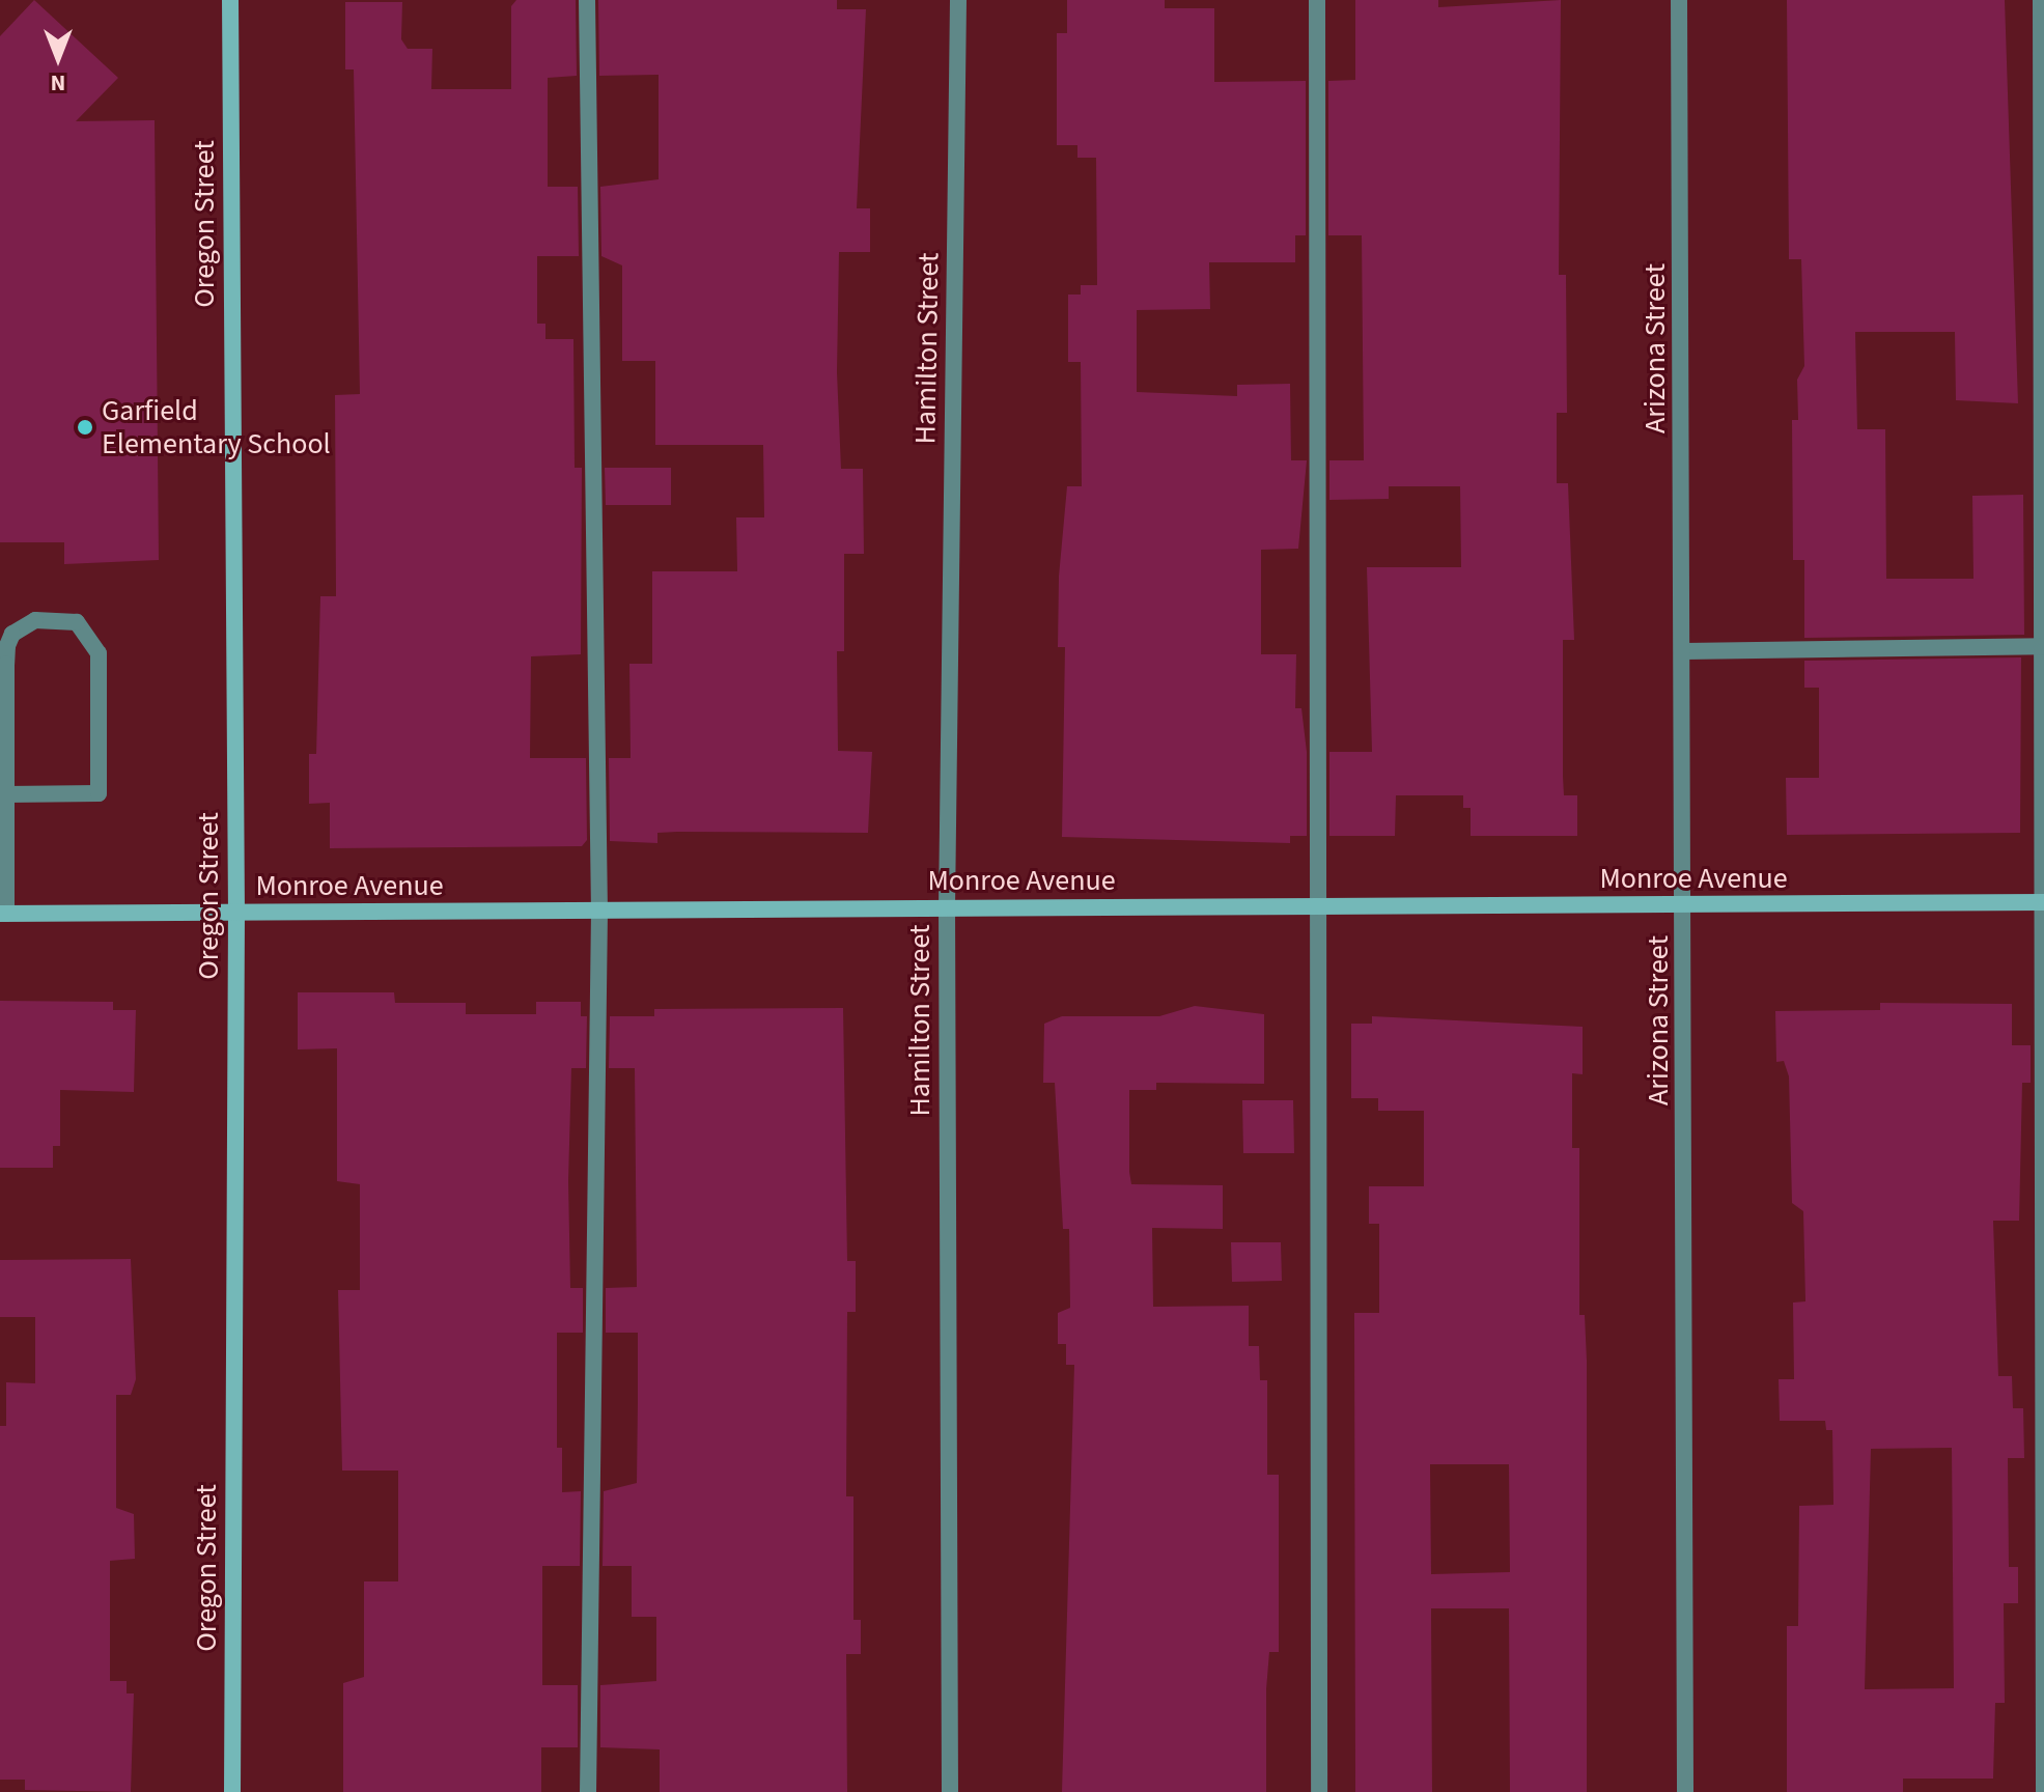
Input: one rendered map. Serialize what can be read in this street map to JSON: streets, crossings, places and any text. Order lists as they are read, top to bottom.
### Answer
{
  "streets": {
    "street": [
      "Oregon Street",
      "Hamilton Street",
      "Arizona Street",
      "Monroe Avenue"
    ]
  },
  "crossings": [
    ["Oregon Street", "Monroe Avenue"],
    ["Hamilton Street", "Monroe Avenue"],
    ["Arizona Street", "Monroe Avenue"]
  ],
  "places": ["Garfield Elementary School"],
  "north": "bottom"
}
